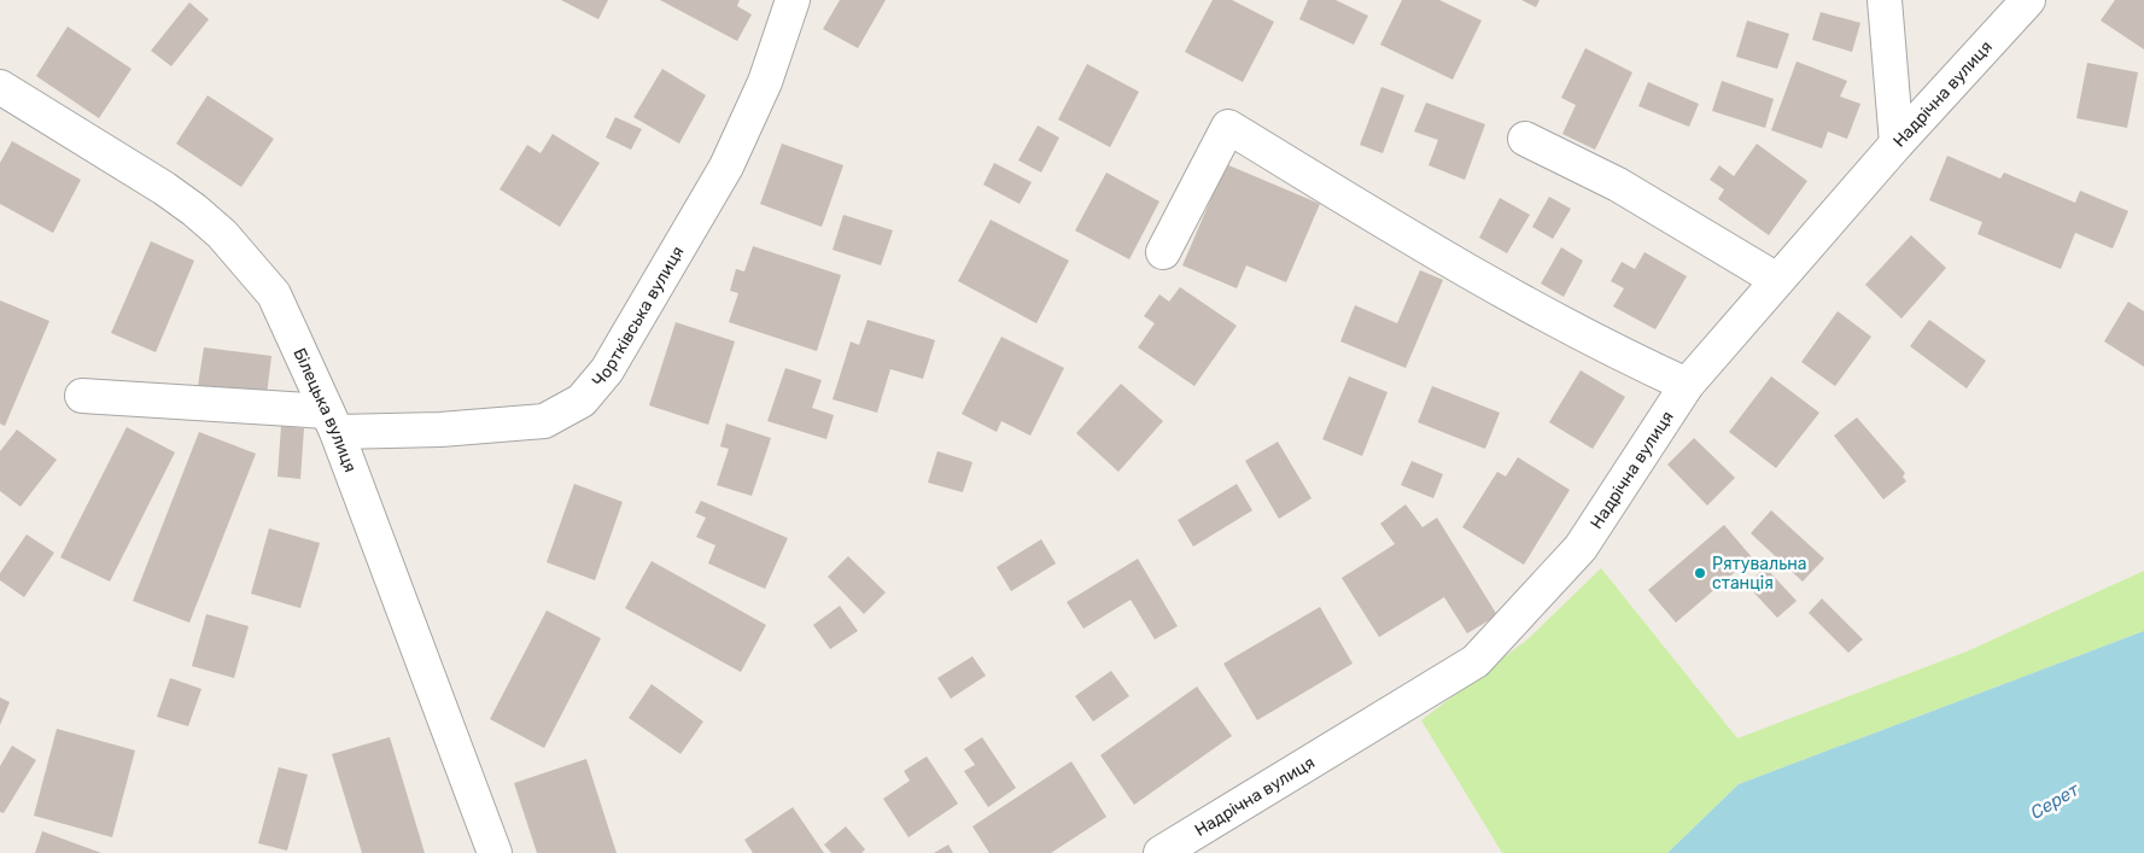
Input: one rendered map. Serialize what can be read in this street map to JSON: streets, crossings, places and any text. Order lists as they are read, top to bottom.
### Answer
{
  "streets": {
    "street": ["Надрічна вулиця", "Чортківська вулиця", "Білецька вулиця"]
  },
  "crossings": [
    ["Чортківська вулиця", "Білецька вулиця"]
  ],
  "water": ["Серет"],
  "places": ["Рятувальна станція"]
}
